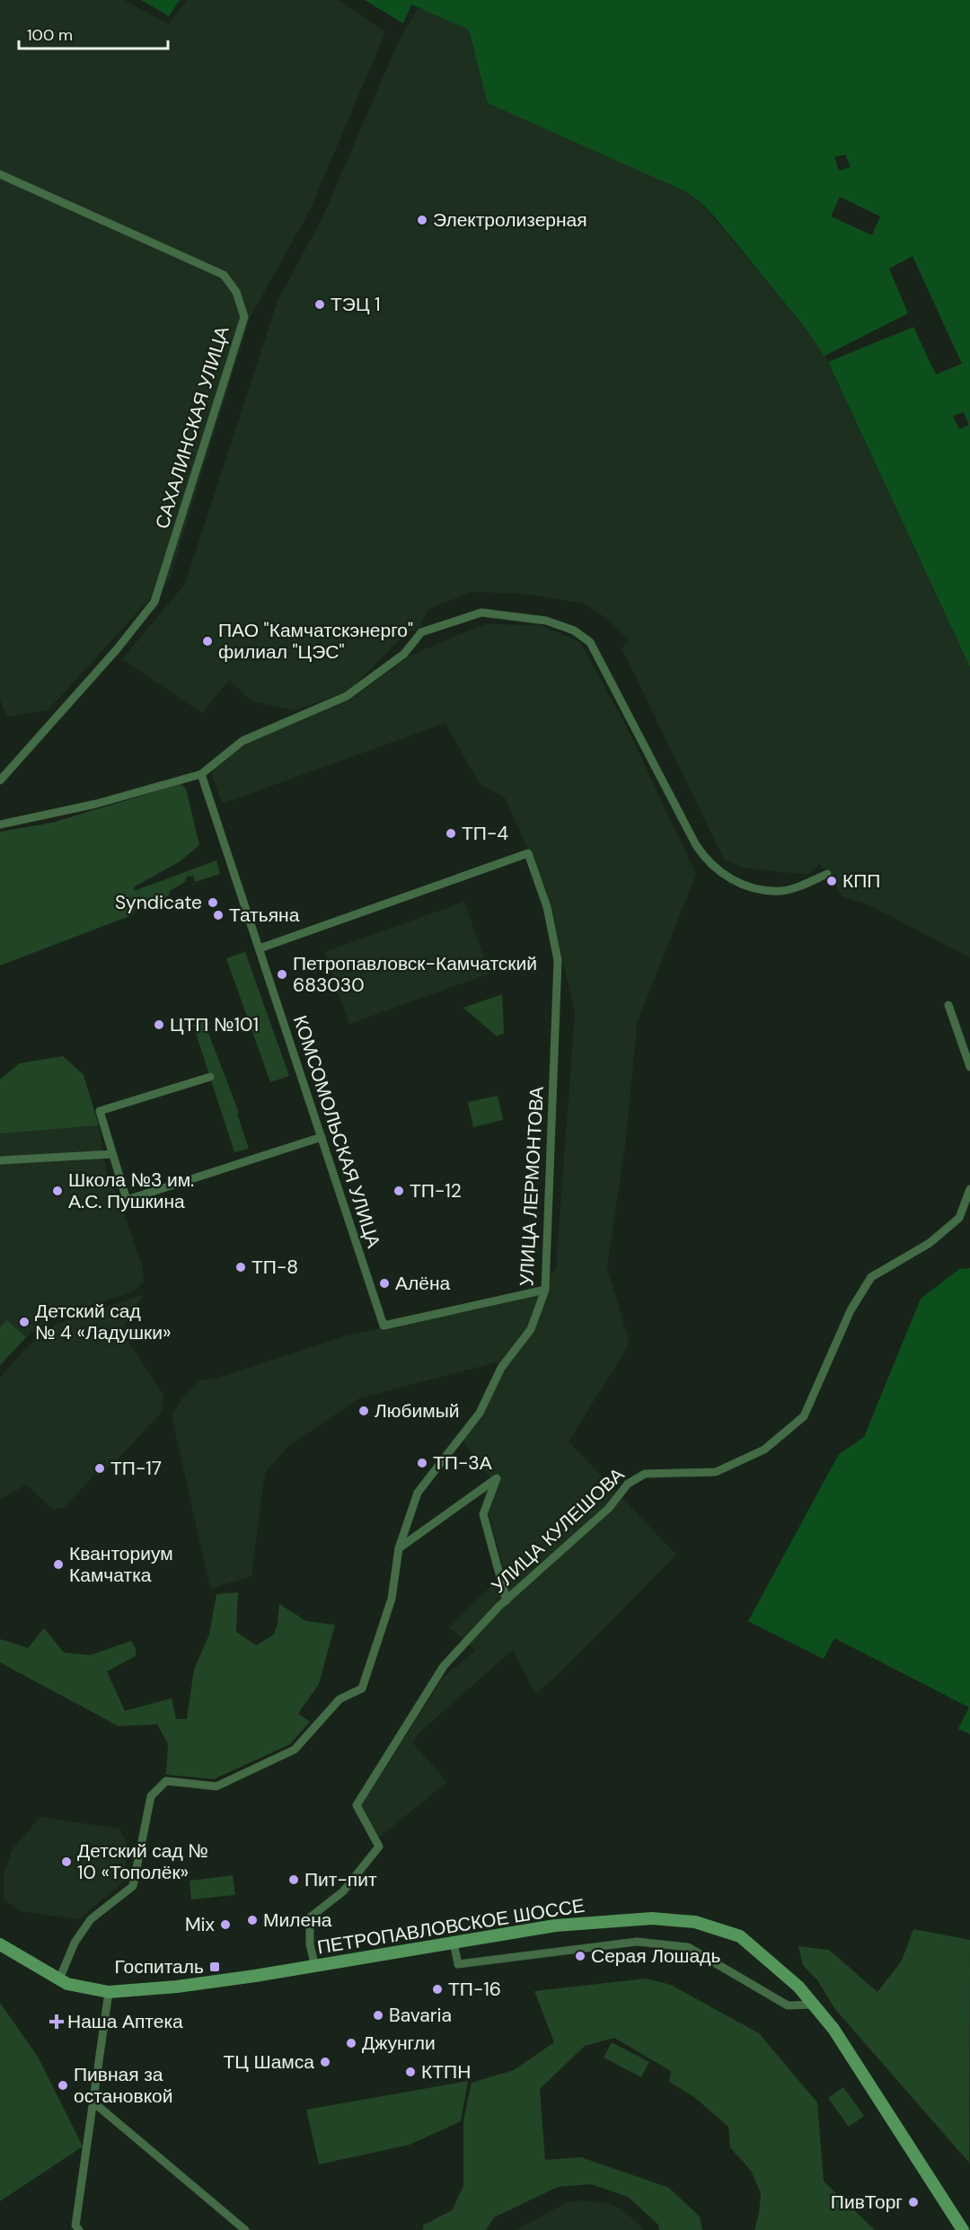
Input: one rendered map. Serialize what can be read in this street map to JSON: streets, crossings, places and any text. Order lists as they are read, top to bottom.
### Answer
{
  "streets": {
    "main road": ["ПЕТРОПАВЛОВСКОЕ ШОССЕ"],
    "street": [
      "САХАЛИНСКАЯ УЛИЦА",
      "КОМСОМОЛЬСКАЯ УЛИЦА",
      "УЛИЦА ЛЕРМОНТОВА",
      "УЛИЦА КУЛЕШОВА"
    ]
  },
  "crossings": [
    ["КОМСОМОЛЬСКАЯ УЛИЦА", "УЛИЦА ЛЕРМОНТОВА"],
    ["УЛИЦА ЛЕРМОНТОВА", "ПЕТРОПАВЛОВСКОЕ ШОССЕ"],
    ["УЛИЦА КУЛЕШОВА", "ПЕТРОПАВЛОВСКОЕ ШОССЕ"]
  ],
  "places": {
    "other": [
      "Электролизерная",
      "ТЭЦ 1",
      "ПАО \"Камчатскэнерго\" филиал \"ЦЭС\"",
      "ТП-4",
      "КПП",
      "Syndicate",
      "Татьяна",
      "Петропавловск-Камчатский 683030",
      "ЦТП №101",
      "Школа №3 им. А.С. Пушкина",
      "ТП-12",
      "ТП-8",
      "Алёна",
      "Детский сад № 4 «Ладушки»",
      "Любимый",
      "ТП-3А",
      "ТП-17",
      "Кванториум Камчатка",
      "Детский сад № 10 «Тополёк»",
      "Пит-пит",
      "Милена",
      "Mix",
      "Серая Лошадь",
      "ТП-16",
      "Bavaria",
      "Джунгли",
      "ТЦ Шамса",
      "КТПН",
      "Пивная за остановкой",
      "ПивТорг"
    ],
    "transit": ["Госпиталь"],
    "health": ["Наша Аптека"]
  },
  "scale_bar": "100 m"
}
